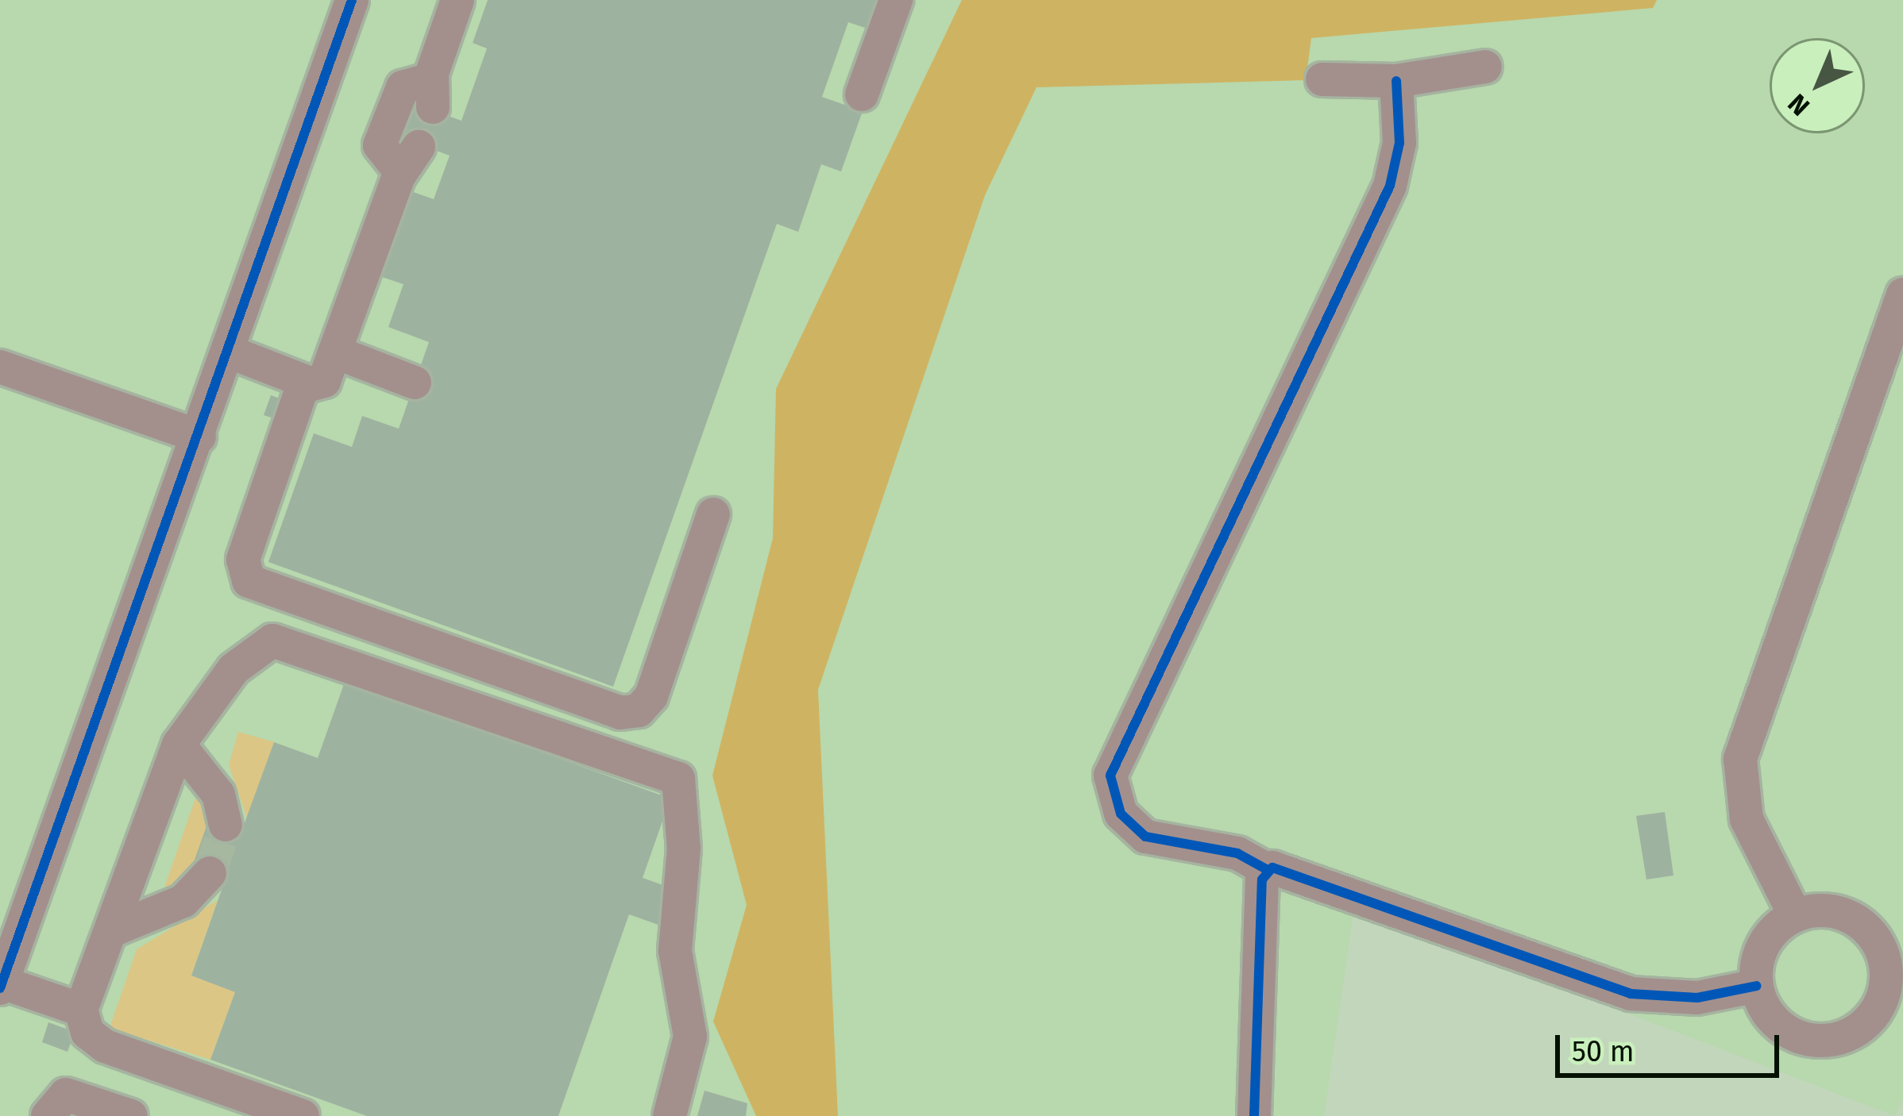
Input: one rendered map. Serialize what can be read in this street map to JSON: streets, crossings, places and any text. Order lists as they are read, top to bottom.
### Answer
{
  "scale_bar": "50 m",
  "north": "bottom left"
}
